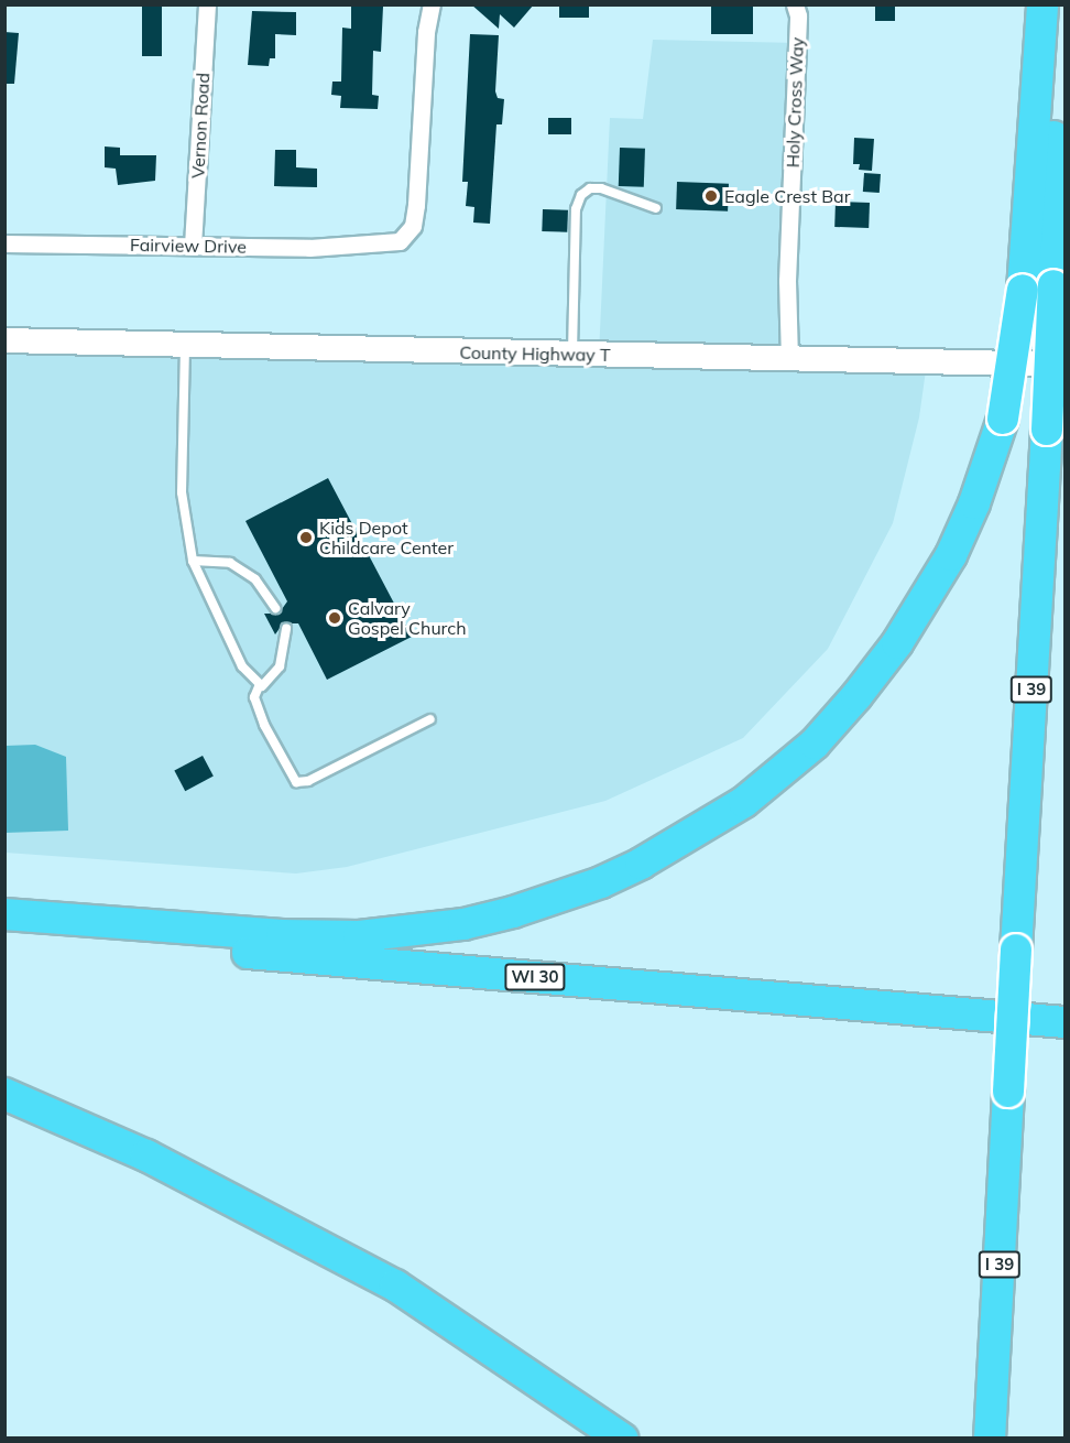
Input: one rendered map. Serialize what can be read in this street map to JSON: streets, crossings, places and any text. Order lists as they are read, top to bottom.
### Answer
{
  "streets": {
    "highway": ["I 39", "WI 30"],
    "main road": ["County Highway T"],
    "street": ["Holy Cross Way", "Vernon Road", "Fairview Drive"]
  },
  "crossings": [
    ["Holy Cross Way", "County Highway T"],
    ["Vernon Road", "Fairview Drive"]
  ],
  "places": ["Eagle Crest Bar", "Kids Depot Childcare Center", "Calvary Gospel Church"]
}
